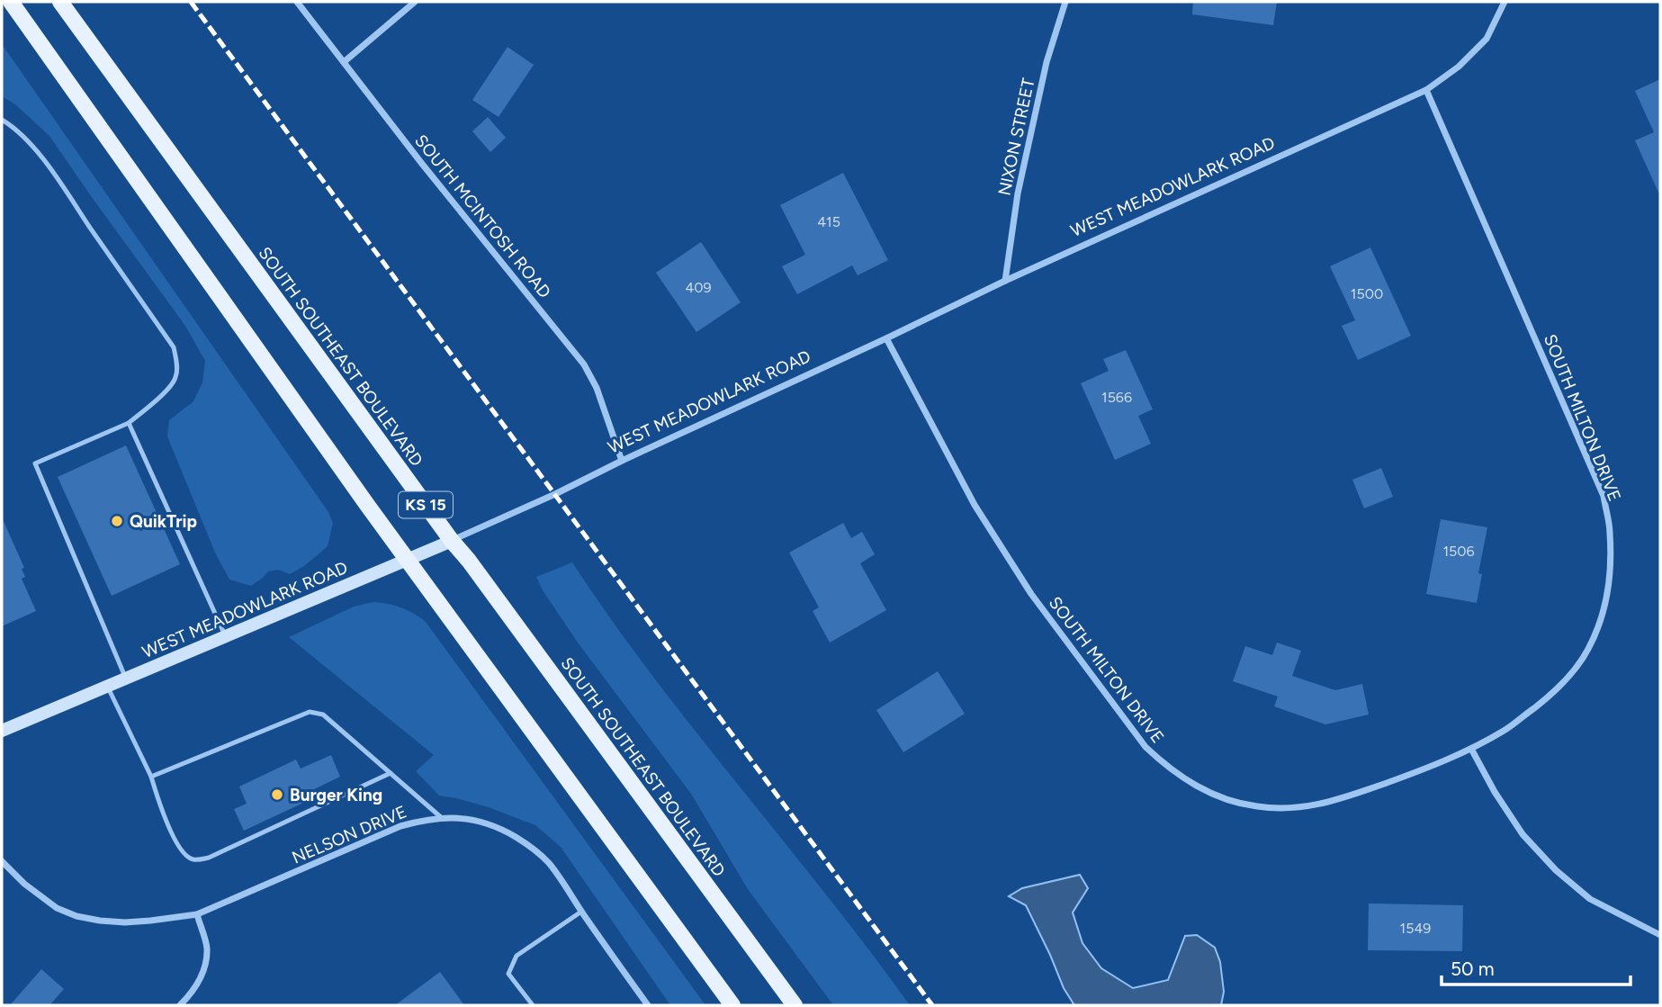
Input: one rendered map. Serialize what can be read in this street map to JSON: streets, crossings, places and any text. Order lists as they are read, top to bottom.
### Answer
{
  "streets": {
    "main road": ["WEST MEADOWLARK ROAD", "SOUTH SOUTHEAST BOULEVARD", "KS 15"],
    "street": [
      "NIXON STREET",
      "SOUTH MCINTOSH ROAD",
      "SOUTH MILTON DRIVE",
      "NELSON DRIVE"
    ]
  },
  "crossings": [
    ["NIXON STREET", "WEST MEADOWLARK ROAD"],
    ["WEST MEADOWLARK ROAD", "SOUTH MCINTOSH ROAD"],
    ["WEST MEADOWLARK ROAD", "SOUTH SOUTHEAST BOULEVARD"],
    ["WEST MEADOWLARK ROAD", "SOUTH MILTON DRIVE"],
    ["WEST MEADOWLARK ROAD", "KS 15"]
  ],
  "places": ["QuikTrip", "Burger King"],
  "house_numbers": [
    "415",
    "409",
    "1500",
    "1566",
    "1506",
    "1549"
  ],
  "scale_bar": "50 m"
}
